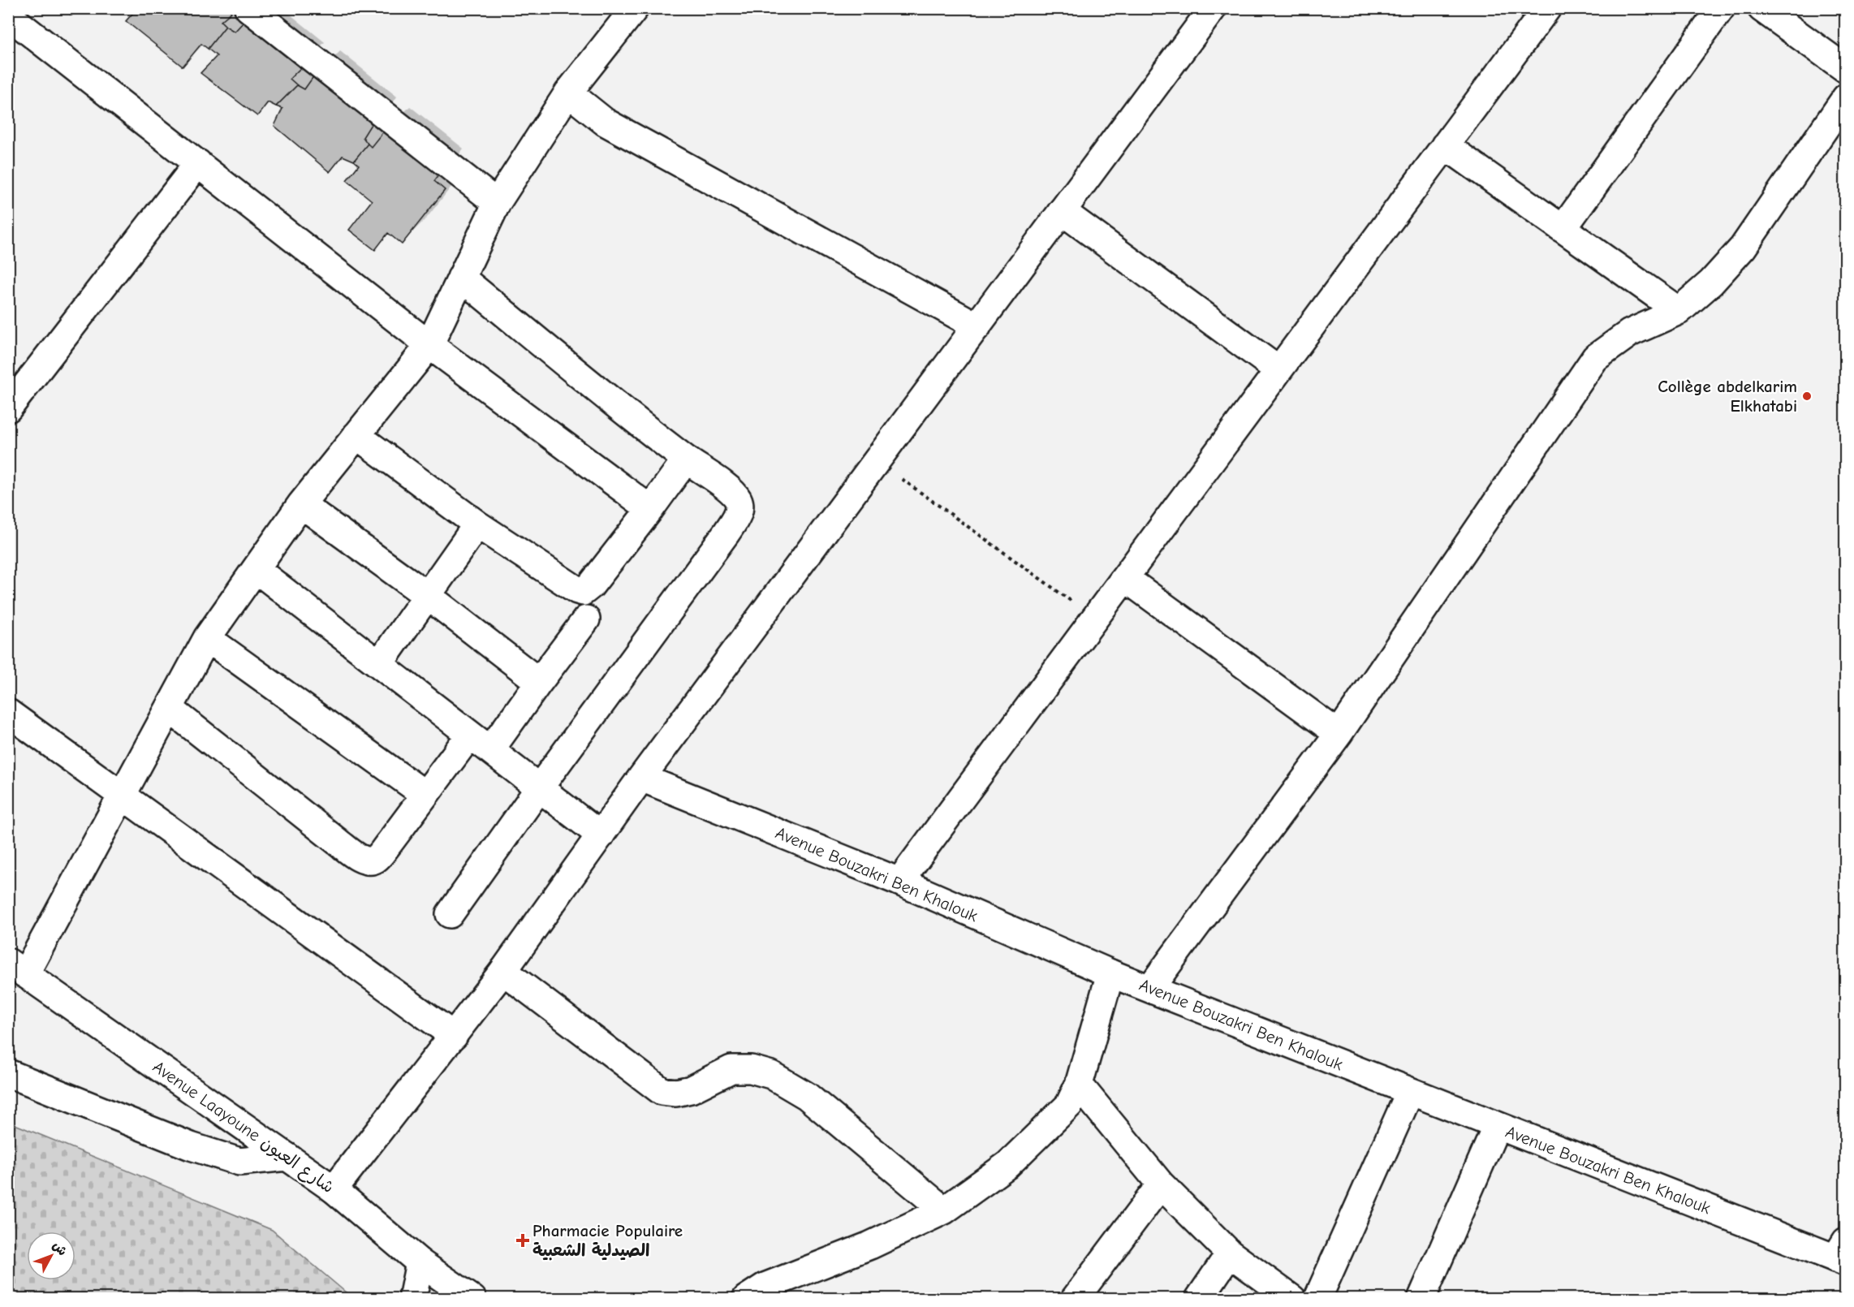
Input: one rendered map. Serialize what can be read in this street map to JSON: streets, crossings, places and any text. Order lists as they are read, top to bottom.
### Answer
{
  "streets": {
    "street": ["Avenue Bouzakri Ben Khalouk", "Avenue Laayoune شارع العيون"]
  },
  "places": {
    "other": ["Collège abdelkarim Elkhatabi"],
    "health": ["Pharmacie Populaire الصيدلية الشعبية"]
  },
  "north": "top right"
}
